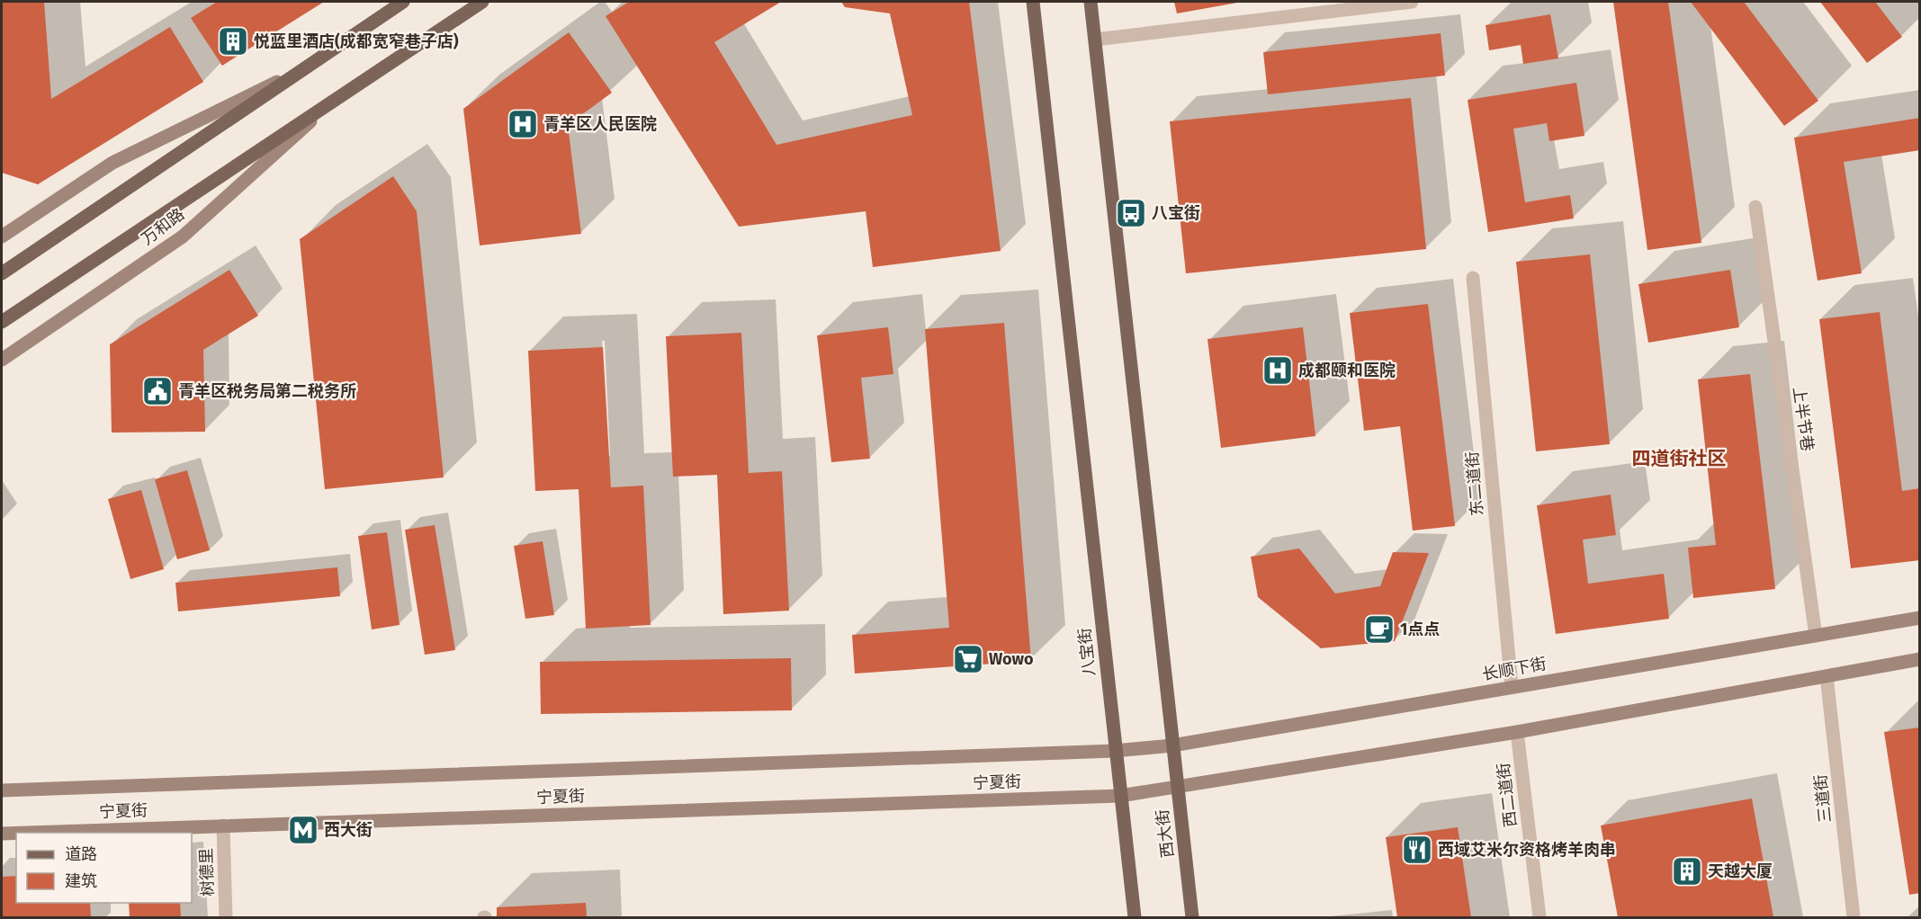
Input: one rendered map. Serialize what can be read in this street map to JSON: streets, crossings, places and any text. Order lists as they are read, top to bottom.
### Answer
{
  "streets": {
    "main road": [
      "万和路",
      "八宝街",
      "长顺下街",
      "宁夏街",
      "西大街"
    ],
    "street": [
      "上半节巷",
      "东二道街",
      "西二道街",
      "三道街",
      "树德里"
    ]
  },
  "crossings": [
    ["上半节巷", "长顺下街"],
    ["东二道街", "长顺下街"],
    ["八宝街", "长顺下街"],
    ["八宝街", "宁夏街"],
    ["长顺下街", "宁夏街"],
    ["长顺下街", "西大街"],
    ["宁夏街", "树德里"]
  ],
  "districts": ["四道街社区"],
  "places": {
    "building": ["悦蓝里酒店(成都宽窄巷子店)", "天越大厦"],
    "hospital": ["青羊区人民医院", "成都颐和医院"],
    "bus stop": ["八宝街"],
    "public building": ["青羊区税务局第二税务所"],
    "cafe": ["1点点"],
    "supermarket": ["Wowo"],
    "metro station": ["西大街"],
    "restaurant": ["西域艾米尔资格烤羊肉串"]
  },
  "legend": ["道路", "建筑"]
}
